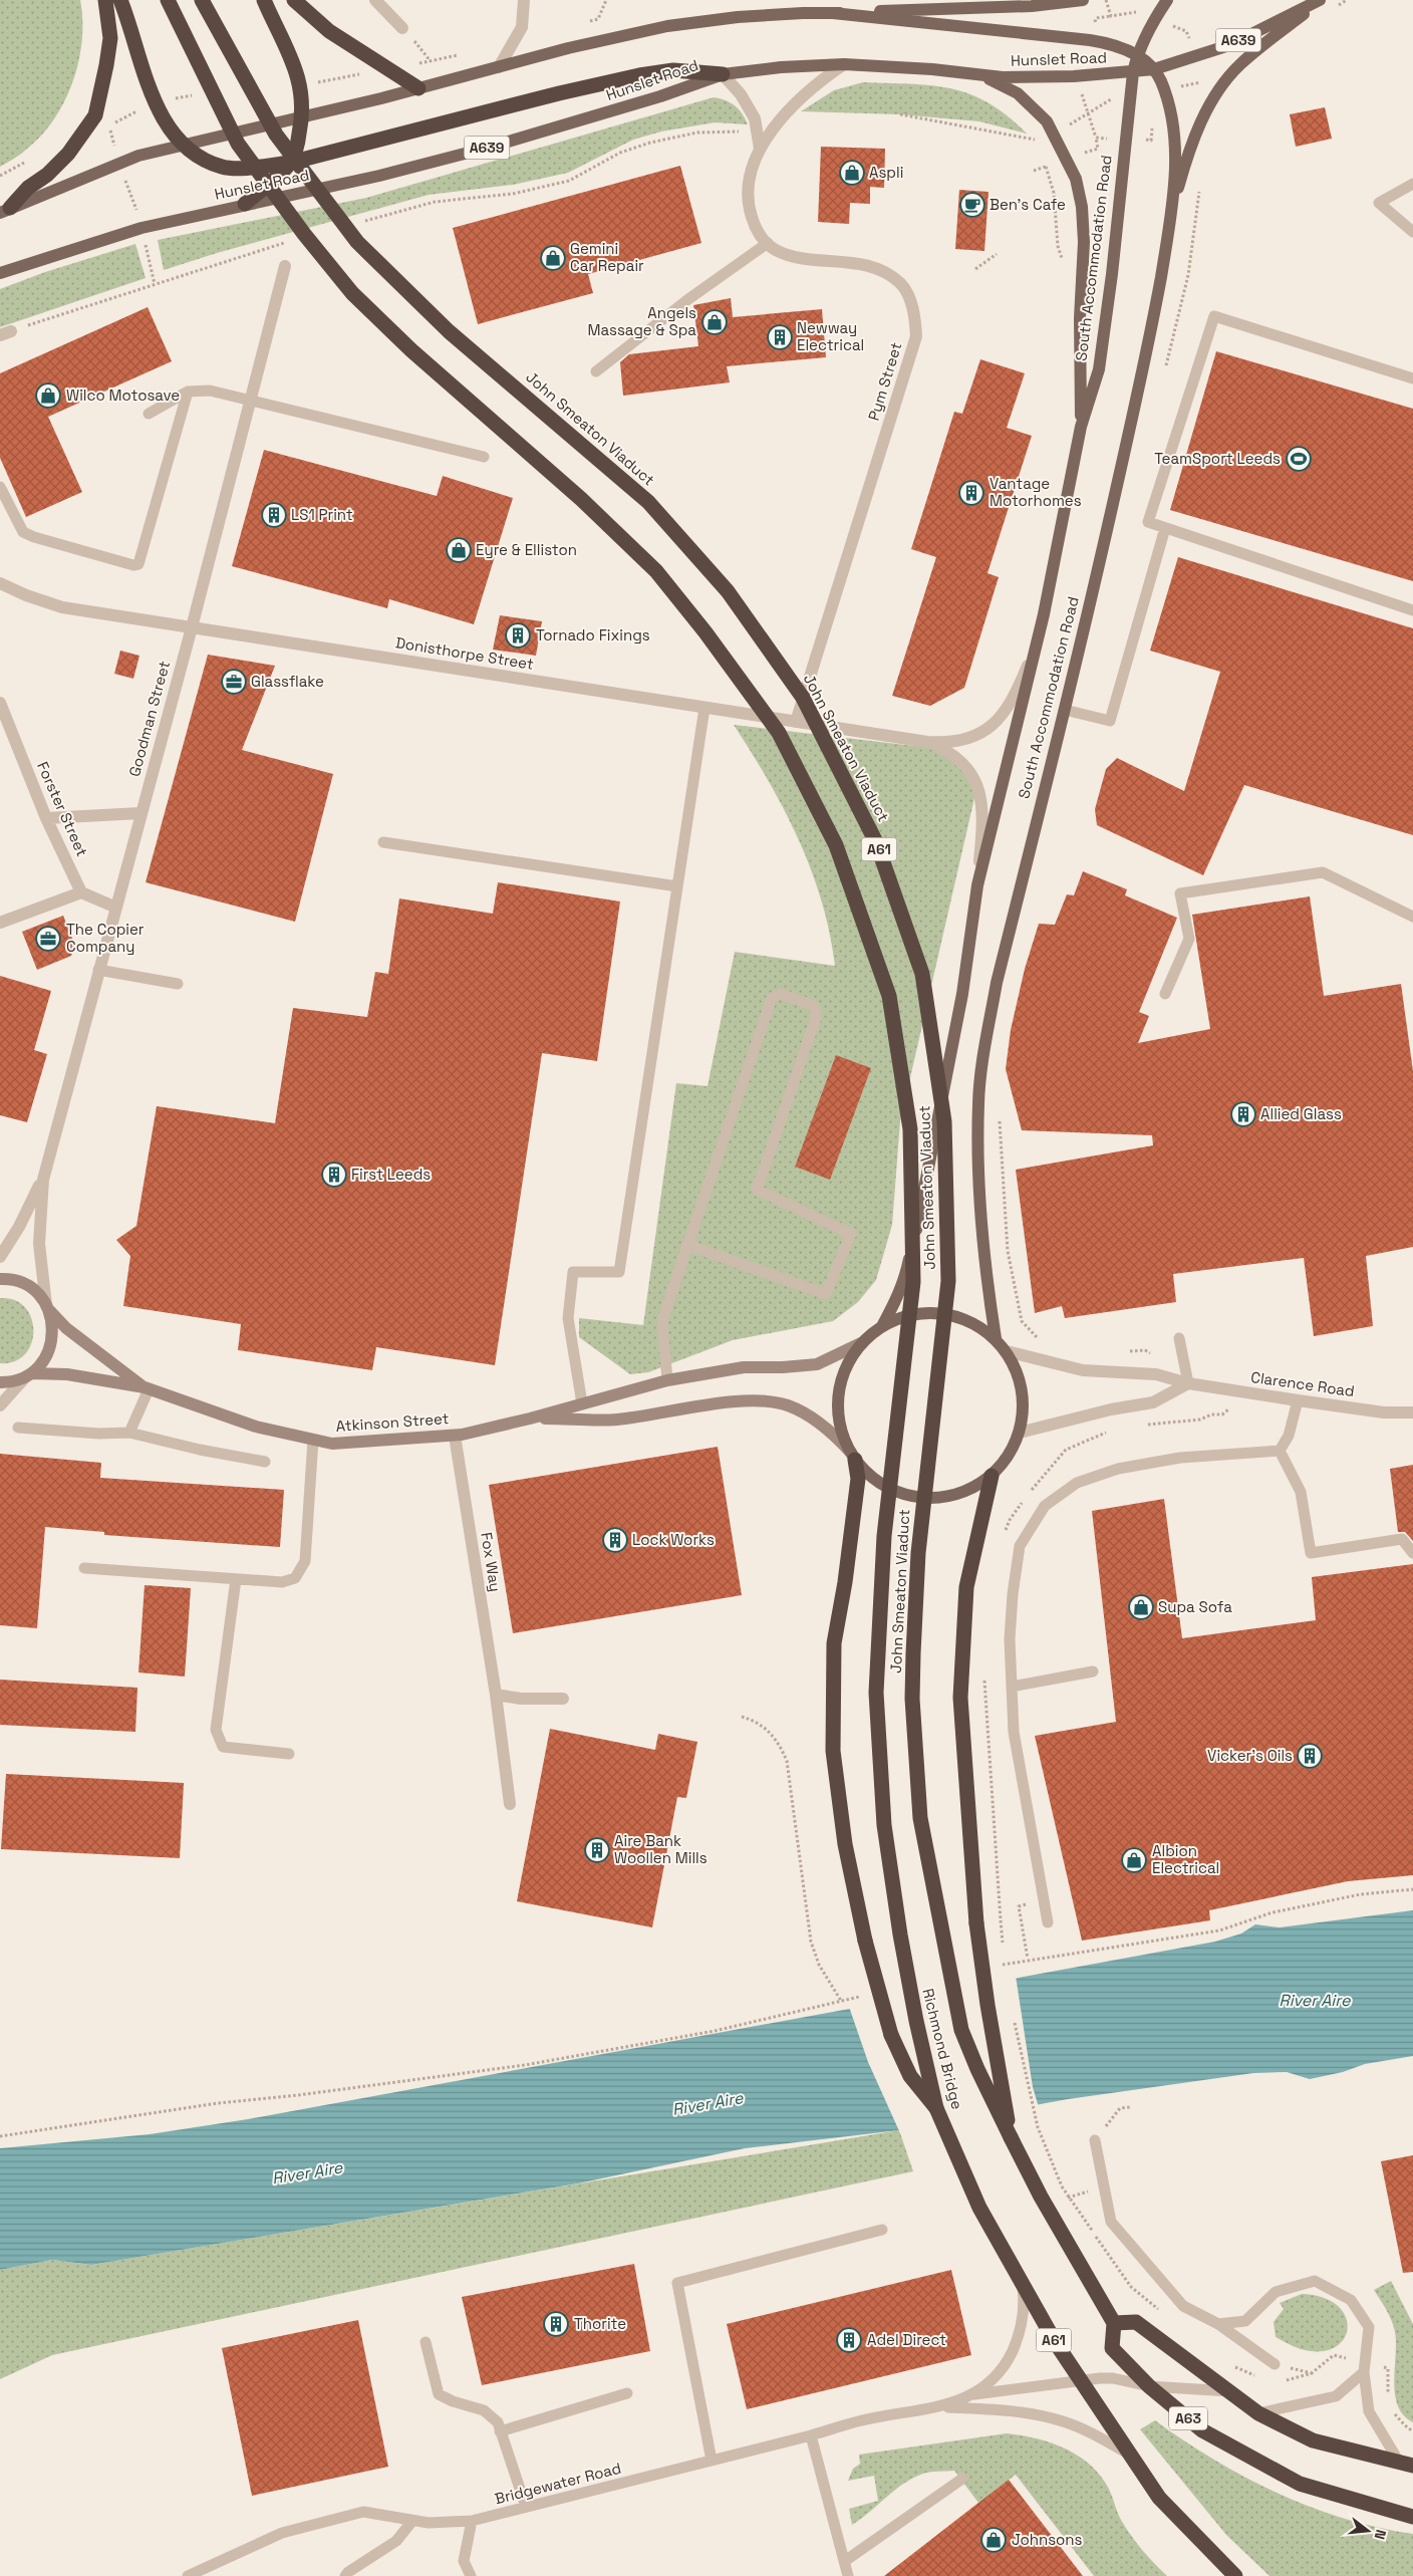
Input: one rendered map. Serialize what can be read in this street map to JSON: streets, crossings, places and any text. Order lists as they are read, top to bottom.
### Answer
{
  "streets": {
    "highway": [
      "John Smeaton Viaduct",
      "A61",
      "Richmond Bridge",
      "A63"
    ],
    "main road": ["A639", "Hunslet Road", "South Accommodation Road"],
    "street": [
      "Pym Street",
      "Donisthorpe Street",
      "Goodman Street",
      "Forster Street",
      "Clarence Road",
      "Atkinson Street",
      "Fox Way"
    ],
    "lane": ["Bridgewater Road"]
  },
  "crossings": [
    ["Hunslet Road", "South Accommodation Road"],
    ["Hunslet Road", "Pym Street"],
    ["South Accommodation Road", "Donisthorpe Street"],
    ["South Accommodation Road", "Clarence Road"],
    ["South Accommodation Road", "Atkinson Street"],
    ["Pym Street", "Donisthorpe Street"],
    ["John Smeaton Viaduct", "Richmond Bridge"],
    ["Donisthorpe Street", "Goodman Street"],
    ["Goodman Street", "Atkinson Street"],
    ["A61", "Richmond Bridge"],
    ["A61", "Bridgewater Road"],
    ["Atkinson Street", "Fox Way"],
    ["Richmond Bridge", "A63"],
    ["Richmond Bridge", "Bridgewater Road"],
    ["A63", "Bridgewater Road"]
  ],
  "water": ["River Aire"],
  "places": {
    "shop": [
      "Aspli",
      "Gemini Car Repair",
      "Angels Massage & Spa",
      "Wilco Motosave",
      "Eyre & Elliston",
      "Supa Sofa",
      "Albion Electrical",
      "Johnsons"
    ],
    "cafe": ["Ben's Cafe"],
    "building": [
      "Newway Electrical",
      "Vantage Motorhomes",
      "LS1 Print",
      "Tornado Fixings",
      "Allied Glass",
      "First Leeds",
      "Lock Works",
      "Vicker's Oils",
      "Aire Bank Woollen Mills",
      "Thorite",
      "Adel Direct"
    ],
    "sports": ["TeamSport Leeds"],
    "office": ["Glassflake", "The Copier Company"]
  },
  "north": "right"
}
